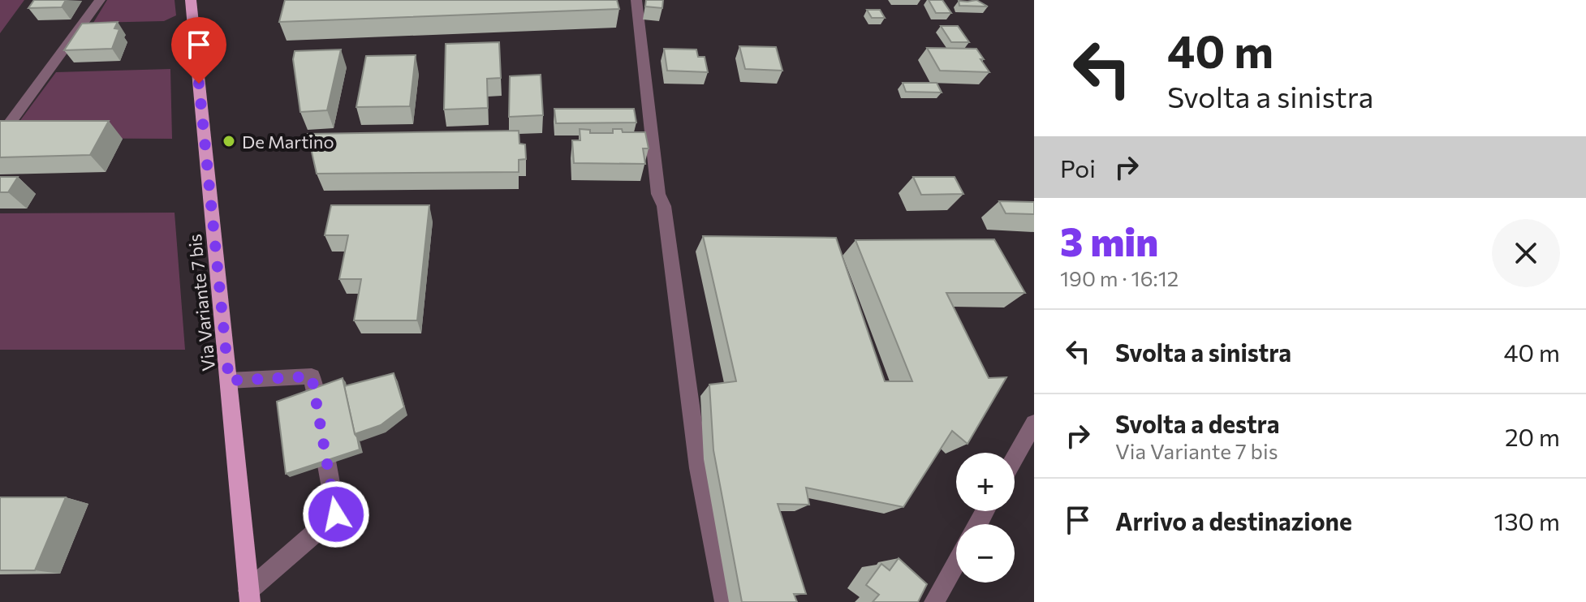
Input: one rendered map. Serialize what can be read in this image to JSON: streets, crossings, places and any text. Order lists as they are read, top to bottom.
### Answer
{
  "streets": {
    "main road": ["Via Variante 7 bis"]
  },
  "places": ["De Martino"],
  "page": {
    "turn": ["40 m", "Svolta a sinistra"],
    "then": "Poi",
    "heading": ["3 min", "190 m · 16:12"],
    "list": [
      {
        "name": "Svolta a sinistra",
        "value": "40 m"
      },
      {
        "name": "Svolta a destra",
        "note": "Via Variante 7 bis",
        "value": "20 m"
      },
      {
        "name": "Arrivo a destinazione",
        "value": "130 m"
      }
    ],
    "map_buttons": ["+", "−"]
  }
}
